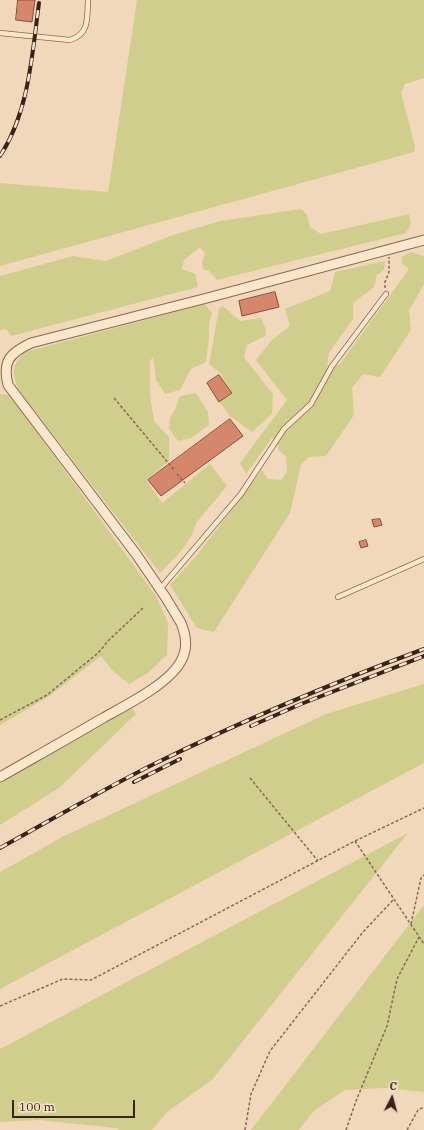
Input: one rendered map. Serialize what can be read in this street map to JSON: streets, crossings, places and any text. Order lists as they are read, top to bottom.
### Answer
{
  "scale_bar": "100 m",
  "north": "top"
}
